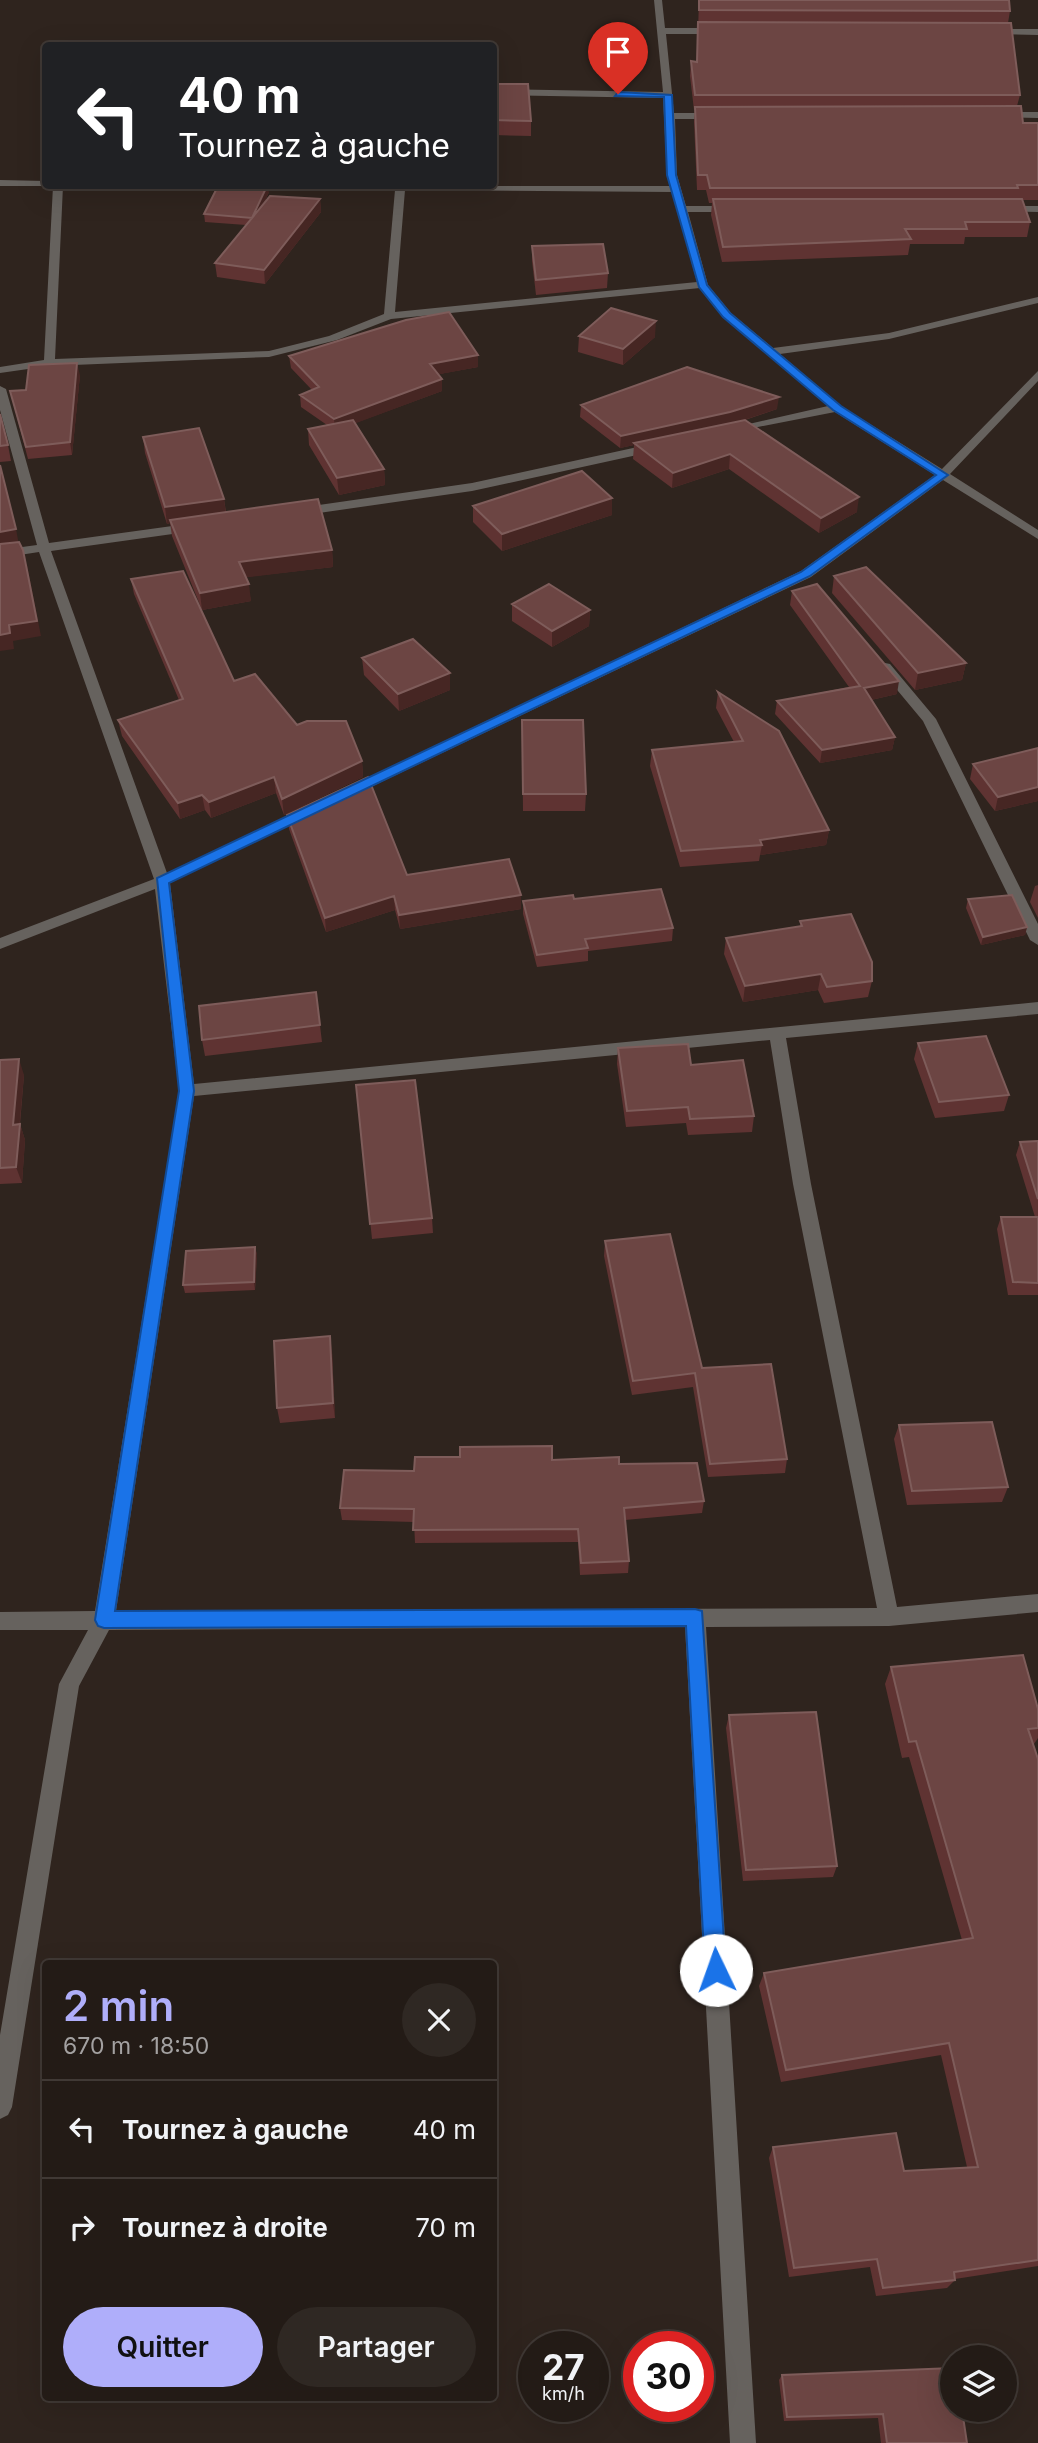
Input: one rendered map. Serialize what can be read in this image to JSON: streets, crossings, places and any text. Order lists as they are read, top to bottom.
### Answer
{
  "page": {
    "turn": ["40 m", "Tournez à gauche"],
    "heading": ["2 min", "670 m · 18:50"],
    "list": [
      {
        "name": "Tournez à gauche",
        "value": "40 m"
      },
      {
        "name": "Tournez à droite",
        "value": "70 m"
      }
    ],
    "buttons": ["Quitter", "Partager"],
    "speed": "27 km/h",
    "limit": "30"
  }
}
